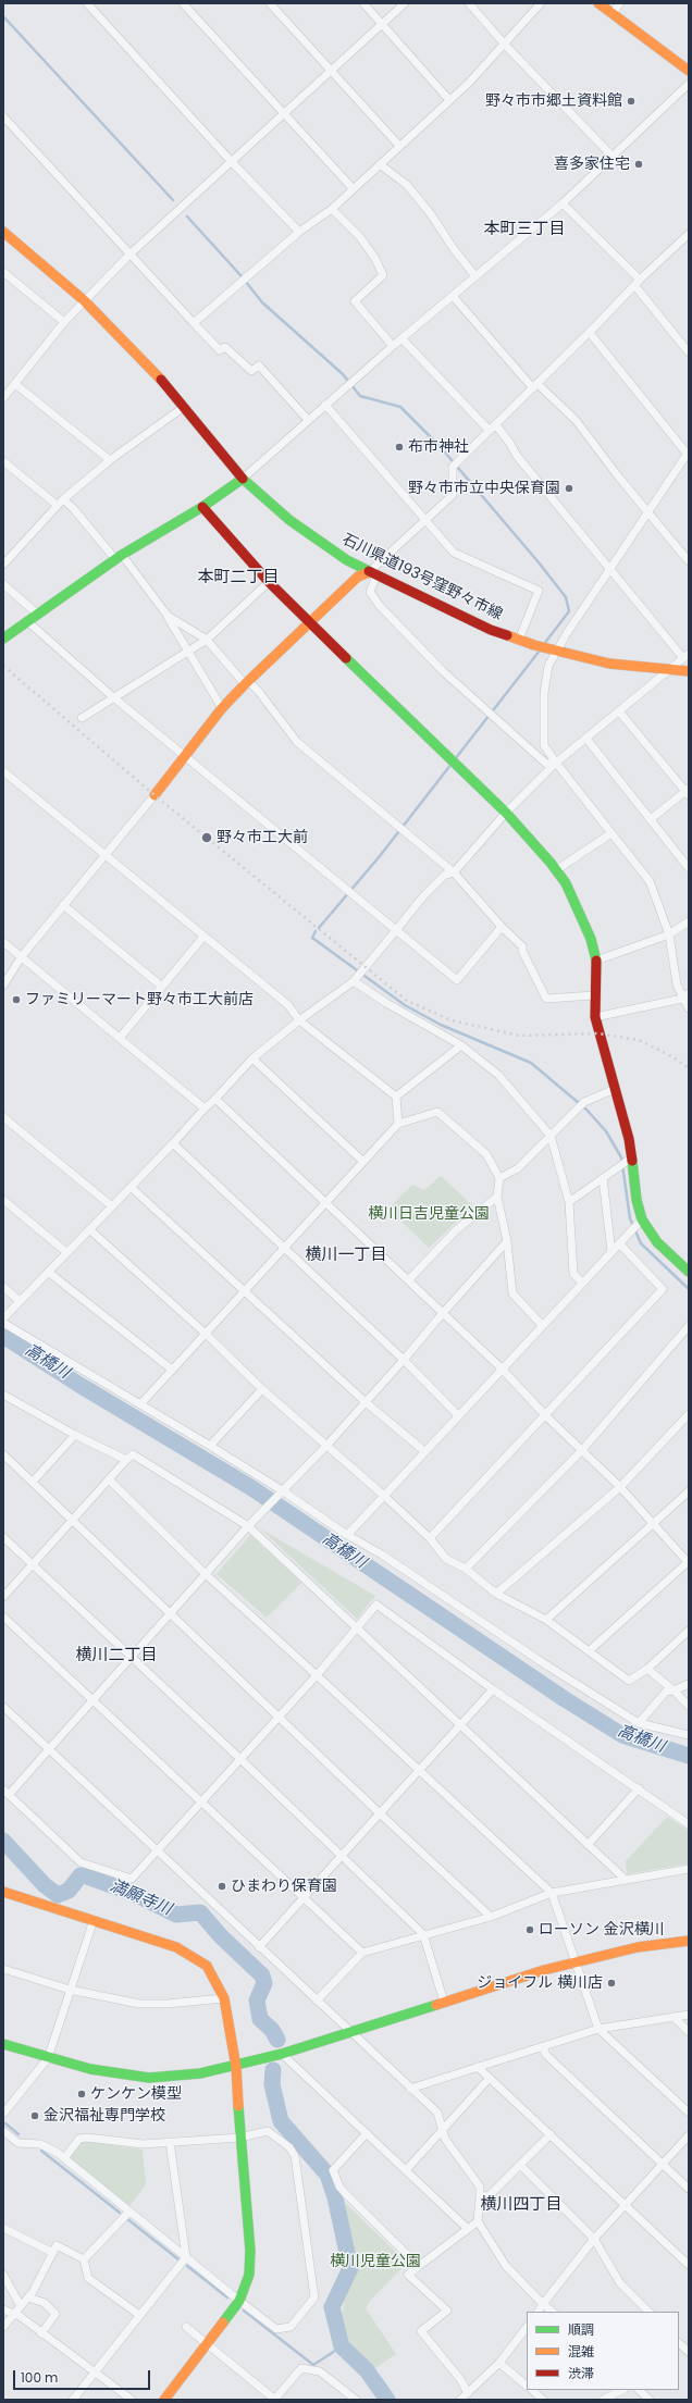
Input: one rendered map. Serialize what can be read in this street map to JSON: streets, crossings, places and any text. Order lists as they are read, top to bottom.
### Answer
{
  "streets": {
    "street": ["石川県道193号窪野々市線"]
  },
  "districts": [
    "本町三丁目",
    "本町二丁目",
    "横川一丁目",
    "横川二丁目",
    "横川四丁目"
  ],
  "water": ["高橋川", "満願寺川"],
  "parks": ["横川日吉児童公園", "横川児童公園"],
  "places": [
    "野々市市郷土資料館",
    "喜多家住宅",
    "布市神社",
    "野々市市立中央保育園",
    "野々市工大前",
    "ファミリーマート野々市工大前店",
    "ひまわり保育園",
    "ローソン 金沢横川",
    "ジョイフル 横川店",
    "ケンケン模型",
    "金沢福祉専門学校"
  ],
  "legend": ["順調", "混雑", "渋滞"],
  "scale_bar": "100 m"
}
